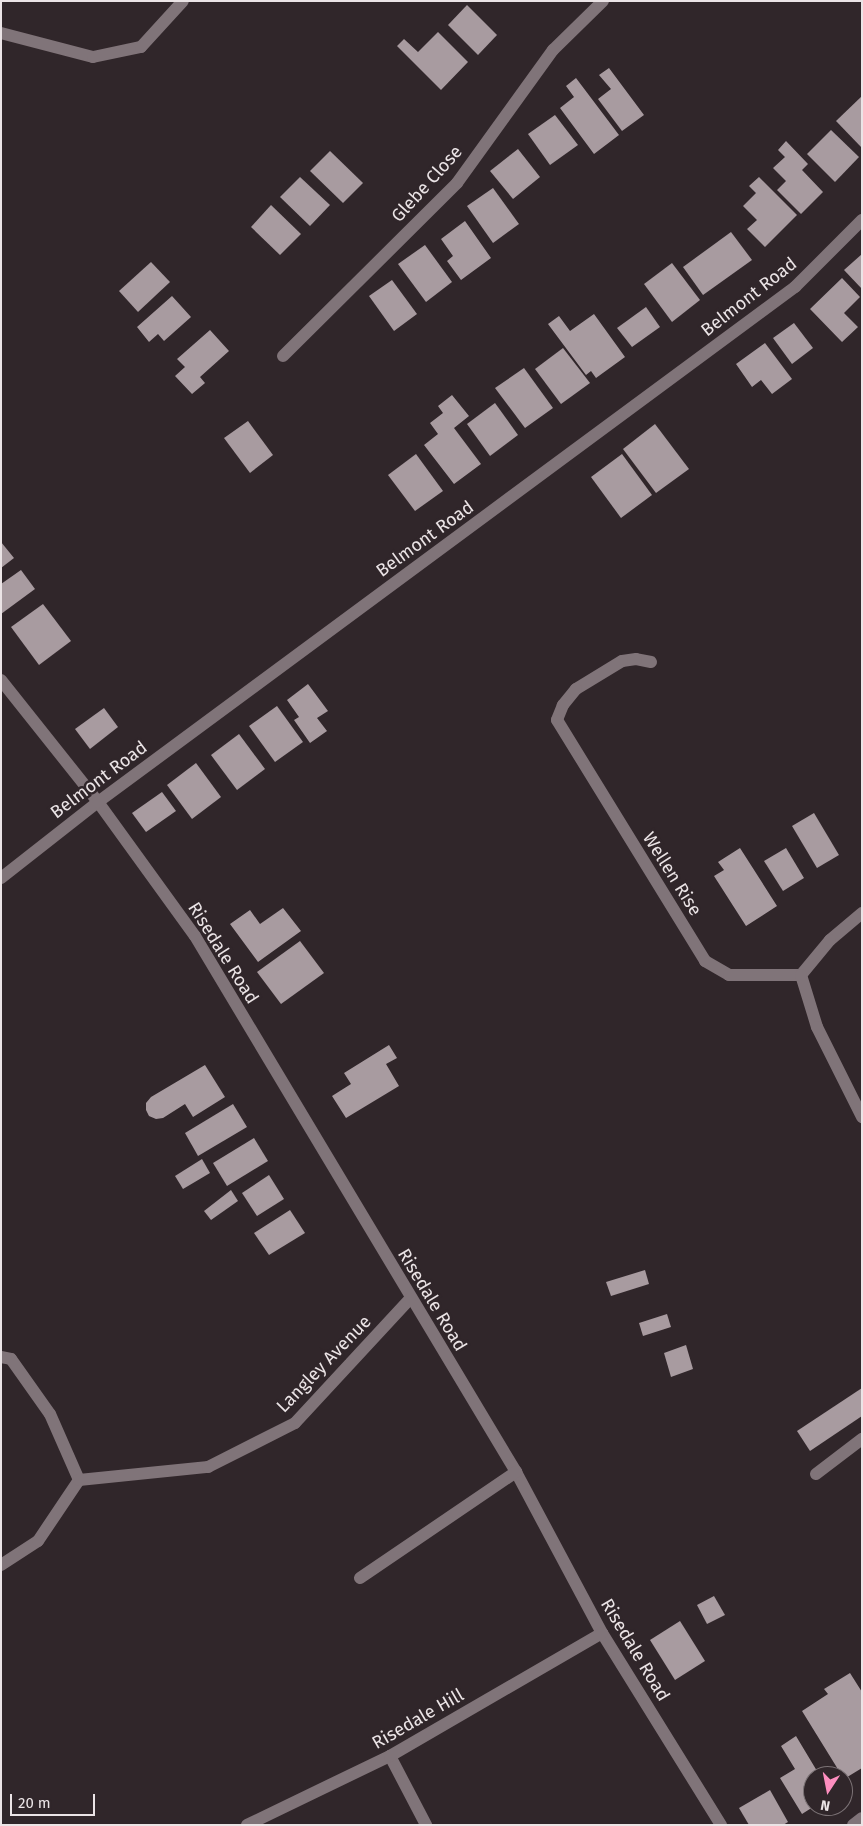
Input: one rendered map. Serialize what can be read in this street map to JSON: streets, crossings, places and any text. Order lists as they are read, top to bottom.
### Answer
{
  "streets": {
    "street": [
      "Glebe Close",
      "Belmont Road",
      "Wellen Rise",
      "Risedale Road",
      "Langley Avenue",
      "Risedale Hill"
    ]
  },
  "crossings": [
    ["Belmont Road", "Risedale Road"],
    ["Risedale Road", "Langley Avenue"],
    ["Risedale Road", "Risedale Hill"]
  ],
  "scale_bar": "20 m",
  "north": "bottom"
}
